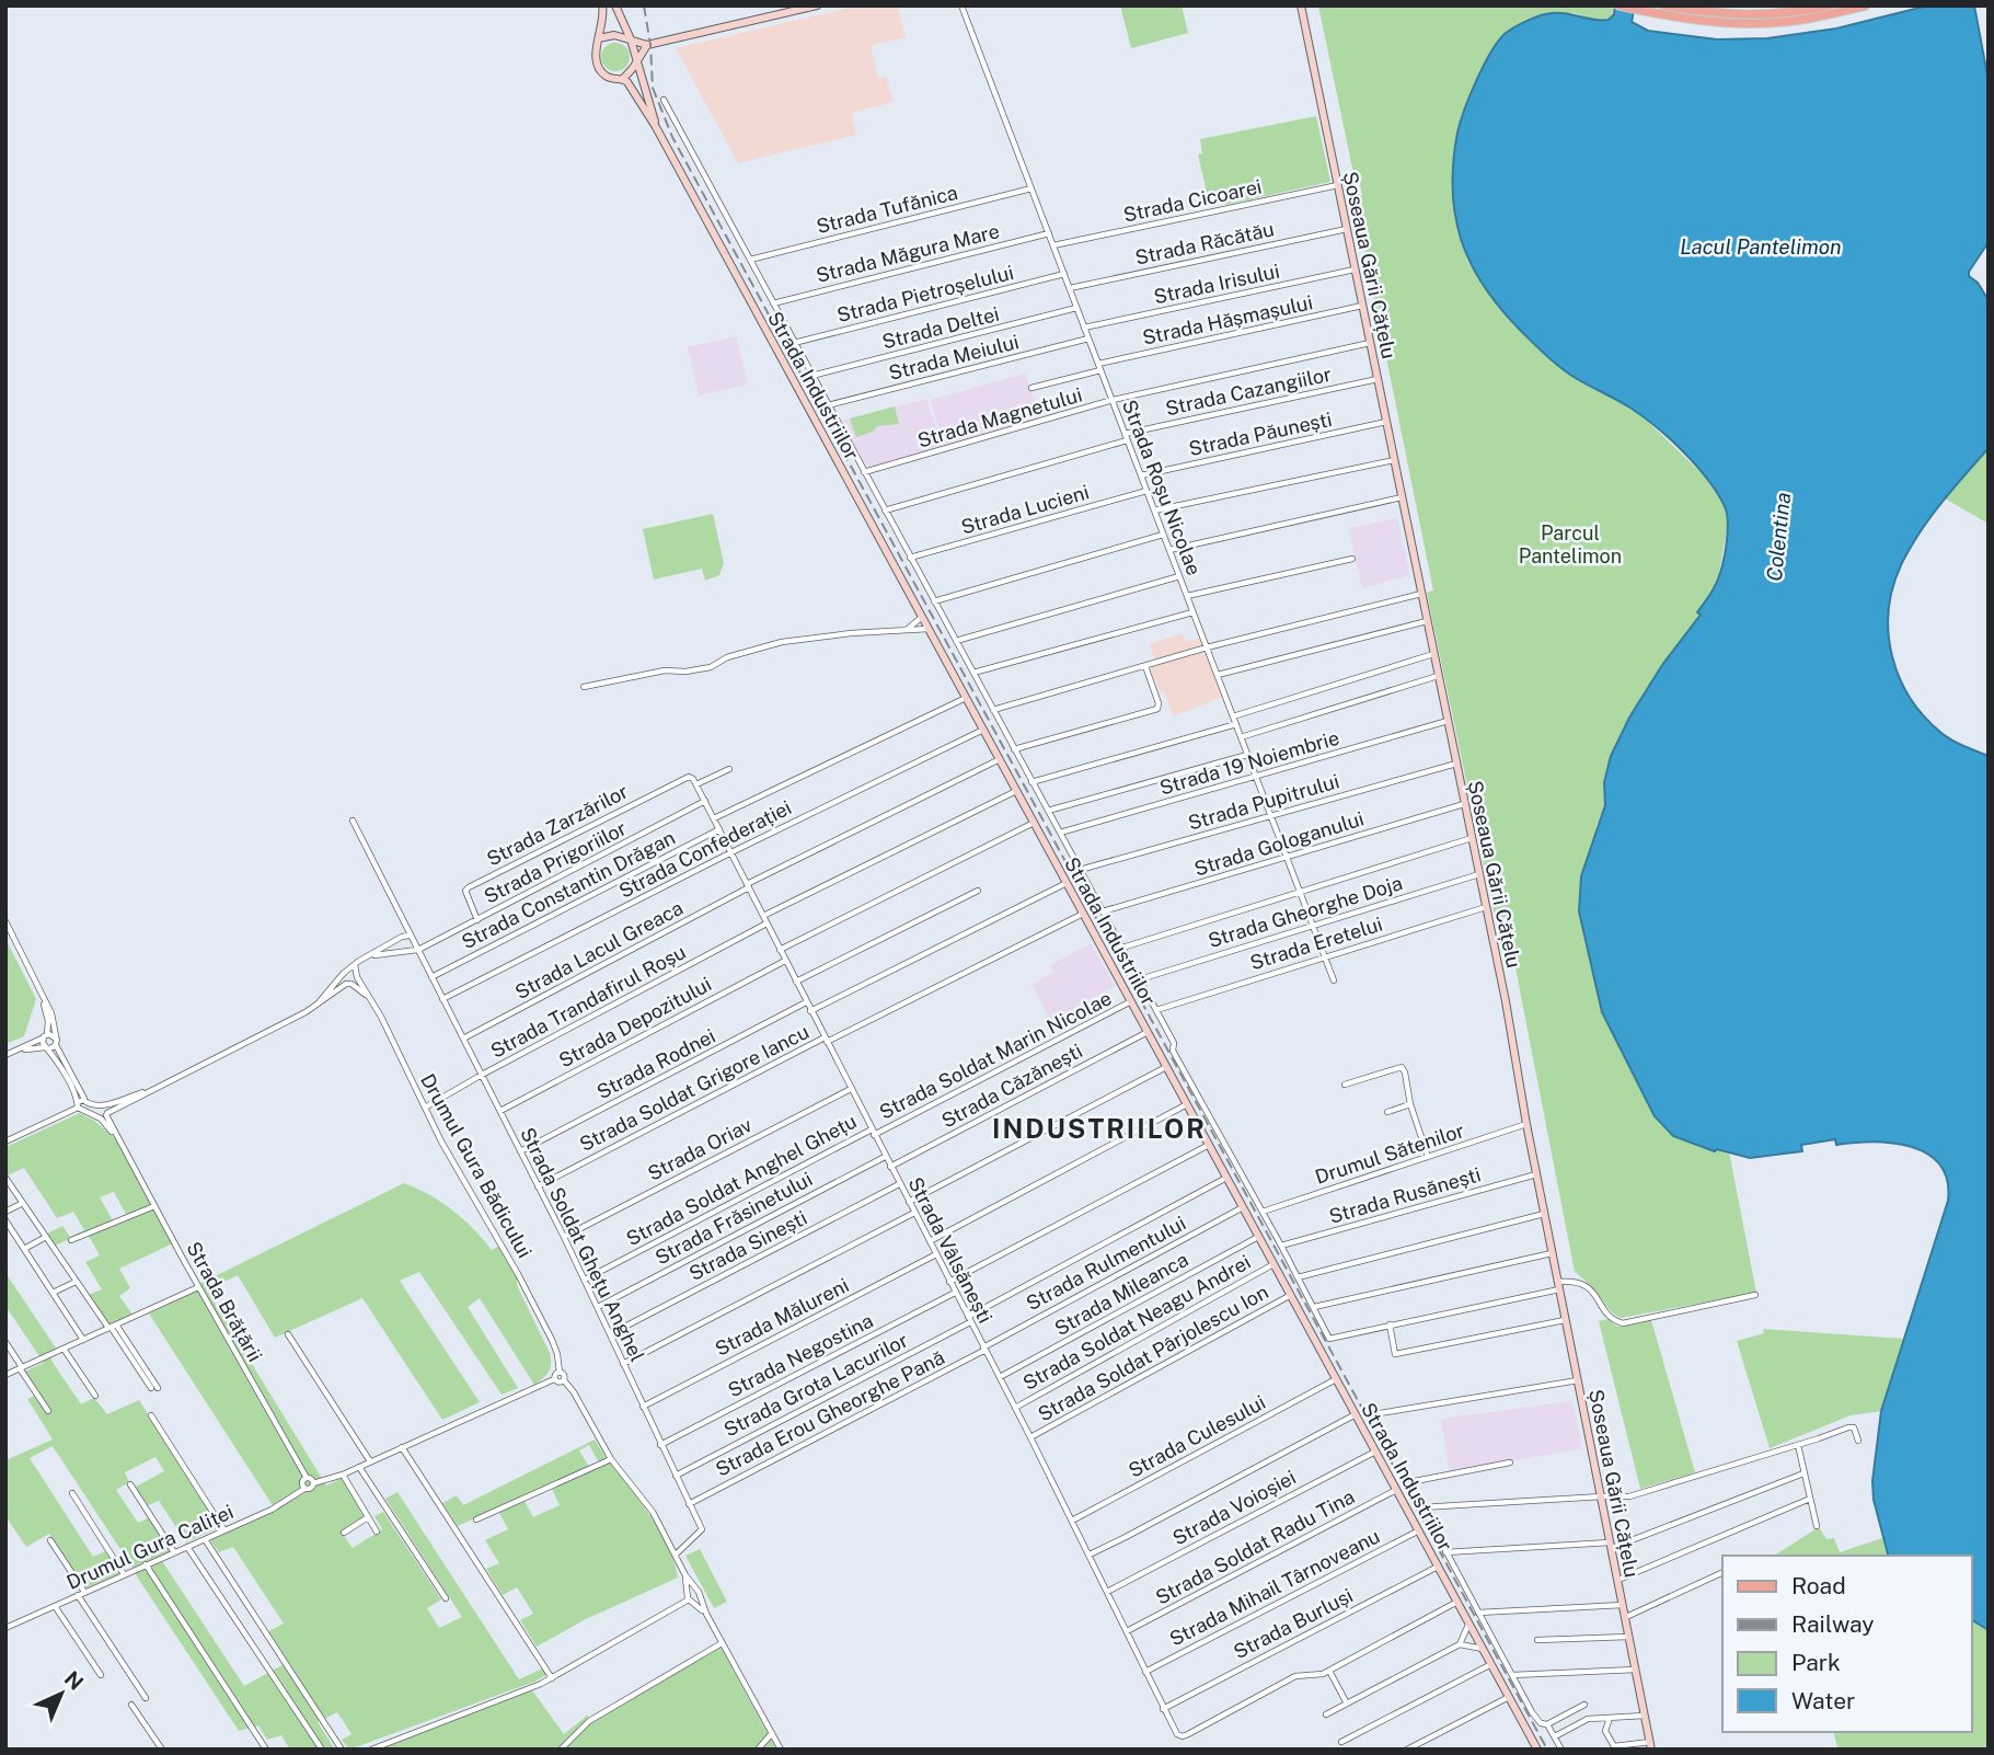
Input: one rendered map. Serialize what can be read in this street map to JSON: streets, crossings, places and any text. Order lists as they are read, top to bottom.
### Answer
{
  "streets": {
    "main road": ["Șoseaua Gării Cățelu", "Strada Industriilor"],
    "street": [
      "Strada Cicoarei",
      "Strada Tufănica",
      "Strada Răcătău",
      "Strada Măgura Mare",
      "Strada Irisului",
      "Strada Pietroșelului",
      "Strada Hășmașului",
      "Strada Deltei",
      "Strada Meiului",
      "Strada Cazangiilor",
      "Strada Magnetului",
      "Strada Păunești",
      "Strada Roșu Nicolae",
      "Strada Lucieni",
      "Strada 19 Noiembrie",
      "Strada Pupitrului",
      "Strada Zarzărilor",
      "Strada Gologanului",
      "Strada Confederației",
      "Strada Prigoriilor",
      "Strada Constantin Drăgan",
      "Strada Gheorghe Doja",
      "Strada Eretelui",
      "Strada Lacul Greaca",
      "Strada Trandafirul Roșu",
      "Strada Depozitului",
      "Strada Soldat Marin Nicolae",
      "Strada Rodnei",
      "Strada Căzănești",
      "Strada Soldat Grigore Iancu",
      "Strada Oriav",
      "Drumul Sătenilor",
      "Drumul Gura Bădicului",
      "Strada Soldat Anghel Ghețu",
      "Strada Rusănești",
      "Strada Frăsinetului",
      "Strada Soldat Ghețu Anghel",
      "Strada Sinești",
      "Strada Vâlsănești",
      "Strada Rulmentului",
      "Strada Mileanca",
      "Strada Brățării",
      "Strada Mălureni",
      "Strada Soldat Neagu Andrei",
      "Strada Soldat Pârjolescu Ion",
      "Strada Negostina",
      "Strada Grota Lacurilor",
      "Strada Erou Gheorghe Pană",
      "Strada Culesului",
      "Strada Voioșiei",
      "Drumul Gura Caliței",
      "Strada Soldat Radu Tina",
      "Strada Mihail Târnoveanu",
      "Strada Burluși"
    ]
  },
  "crossings": [
    ["Strada Cicoarei", "Șoseaua Gării Cățelu"],
    ["Strada Cicoarei", "Strada Roșu Nicolae"],
    ["Strada Tufănica", "Strada Roșu Nicolae"],
    ["Strada Răcătău", "Șoseaua Gării Cățelu"],
    ["Strada Răcătău", "Strada Roșu Nicolae"],
    ["Strada Măgura Mare", "Strada Roșu Nicolae"],
    ["Șoseaua Gării Cățelu", "Strada Irisului"],
    ["Șoseaua Gării Cățelu", "Strada Hășmașului"],
    ["Șoseaua Gării Cățelu", "Strada Cazangiilor"],
    ["Șoseaua Gării Cățelu", "Strada Magnetului"],
    ["Șoseaua Gării Cățelu", "Strada Păunești"],
    ["Șoseaua Gării Cățelu", "Strada 19 Noiembrie"],
    ["Șoseaua Gării Cățelu", "Strada Pupitrului"],
    ["Șoseaua Gării Cățelu", "Strada Gologanului"],
    ["Șoseaua Gării Cățelu", "Strada Gheorghe Doja"],
    ["Șoseaua Gării Cățelu", "Strada Eretelui"],
    ["Șoseaua Gării Cățelu", "Drumul Sătenilor"],
    ["Șoseaua Gării Cățelu", "Strada Rusănești"],
    ["Strada Irisului", "Strada Roșu Nicolae"],
    ["Strada Pietroșelului", "Strada Roșu Nicolae"],
    ["Strada Hășmașului", "Strada Roșu Nicolae"],
    ["Strada Deltei", "Strada Roșu Nicolae"],
    ["Strada Meiului", "Strada Roșu Nicolae"],
    ["Strada Industriilor", "Strada Confederației"],
    ["Strada Industriilor", "Strada Lacul Greaca"],
    ["Strada Industriilor", "Strada Soldat Marin Nicolae"],
    ["Strada Industriilor", "Strada Căzănești"],
    ["Strada Industriilor", "Strada Soldat Grigore Iancu"],
    ["Strada Industriilor", "Strada Rulmentului"],
    ["Strada Industriilor", "Strada Mileanca"],
    ["Strada Industriilor", "Strada Soldat Neagu Andrei"],
    ["Strada Industriilor", "Strada Soldat Pârjolescu Ion"],
    ["Strada Industriilor", "Strada Grota Lacurilor"],
    ["Strada Industriilor", "Strada Culesului"],
    ["Strada Industriilor", "Strada Voioșiei"],
    ["Strada Industriilor", "Strada Soldat Radu Tina"],
    ["Strada Industriilor", "Strada Mihail Târnoveanu"],
    ["Strada Industriilor", "Strada Burluși"],
    ["Strada Cazangiilor", "Strada Roșu Nicolae"],
    ["Strada Magnetului", "Strada Roșu Nicolae"],
    ["Strada Păunești", "Strada Roșu Nicolae"],
    ["Strada Roșu Nicolae", "Strada Lucieni"],
    ["Strada Roșu Nicolae", "Strada 19 Noiembrie"],
    ["Strada Roșu Nicolae", "Strada Pupitrului"],
    ["Strada Roșu Nicolae", "Strada Gologanului"],
    ["Strada Roșu Nicolae", "Strada Gheorghe Doja"],
    ["Strada Roșu Nicolae", "Strada Eretelui"],
    ["Strada Zarzărilor", "Strada Prigoriilor"],
    ["Strada Zarzărilor", "Strada Vâlsănești"],
    ["Strada Confederației", "Strada Soldat Ghețu Anghel"],
    ["Strada Confederației", "Strada Vâlsănești"],
    ["Strada Prigoriilor", "Strada Soldat Ghețu Anghel"],
    ["Strada Prigoriilor", "Strada Vâlsănești"],
    ["Strada Constantin Drăgan", "Strada Soldat Ghețu Anghel"],
    ["Strada Constantin Drăgan", "Strada Vâlsănești"],
    ["Strada Lacul Greaca", "Strada Soldat Ghețu Anghel"],
    ["Strada Lacul Greaca", "Strada Vâlsănești"],
    ["Strada Trandafirul Roșu", "Drumul Gura Bădicului"],
    ["Strada Trandafirul Roșu", "Strada Soldat Ghețu Anghel"],
    ["Strada Trandafirul Roșu", "Strada Vâlsănești"],
    ["Strada Depozitului", "Strada Soldat Ghețu Anghel"],
    ["Strada Depozitului", "Strada Vâlsănești"],
    ["Strada Soldat Marin Nicolae", "Strada Soldat Anghel Ghețu"],
    ["Strada Soldat Marin Nicolae", "Strada Vâlsănești"],
    ["Strada Rodnei", "Strada Soldat Ghețu Anghel"],
    ["Strada Rodnei", "Strada Vâlsănești"],
    ["Strada Căzănești", "Strada Vâlsănești"],
    ["Strada Soldat Grigore Iancu", "Strada Soldat Ghețu Anghel"],
    ["Strada Soldat Grigore Iancu", "Strada Vâlsănești"],
    ["Strada Oriav", "Strada Soldat Ghețu Anghel"],
    ["Strada Oriav", "Strada Vâlsănești"],
    ["Strada Soldat Anghel Ghețu", "Strada Soldat Ghețu Anghel"],
    ["Strada Soldat Anghel Ghețu", "Strada Vâlsănești"],
    ["Strada Frăsinetului", "Strada Soldat Ghețu Anghel"],
    ["Strada Frăsinetului", "Strada Vâlsănești"],
    ["Strada Soldat Ghețu Anghel", "Strada Sinești"],
    ["Strada Soldat Ghețu Anghel", "Strada Mălureni"],
    ["Strada Soldat Ghețu Anghel", "Strada Negostina"],
    ["Strada Soldat Ghețu Anghel", "Strada Grota Lacurilor"],
    ["Strada Soldat Ghețu Anghel", "Strada Erou Gheorghe Pană"],
    ["Strada Sinești", "Strada Vâlsănești"],
    ["Strada Vâlsănești", "Strada Rulmentului"],
    ["Strada Vâlsănești", "Strada Mileanca"],
    ["Strada Vâlsănești", "Strada Mălureni"],
    ["Strada Vâlsănești", "Strada Soldat Neagu Andrei"],
    ["Strada Vâlsănești", "Strada Soldat Pârjolescu Ion"],
    ["Strada Vâlsănești", "Strada Negostina"],
    ["Strada Vâlsănești", "Strada Grota Lacurilor"],
    ["Strada Vâlsănești", "Strada Erou Gheorghe Pană"],
    ["Strada Vâlsănești", "Strada Culesului"],
    ["Strada Vâlsănești", "Strada Voioșiei"],
    ["Strada Vâlsănești", "Strada Soldat Radu Tina"],
    ["Strada Vâlsănești", "Strada Mihail Târnoveanu"],
    ["Strada Vâlsănești", "Strada Burluși"],
    ["Strada Rulmentului", "Strada Erou Gheorghe Pană"],
    ["Strada Brățării", "Drumul Gura Caliței"]
  ],
  "districts": ["INDUSTRIILOR"],
  "water": ["Lacul Pantelimon", "Colentina"],
  "parks": ["Parcul Pantelimon"],
  "legend": [
    "Road",
    "Railway",
    "Park",
    "Water"
  ],
  "north": "top right"
}
